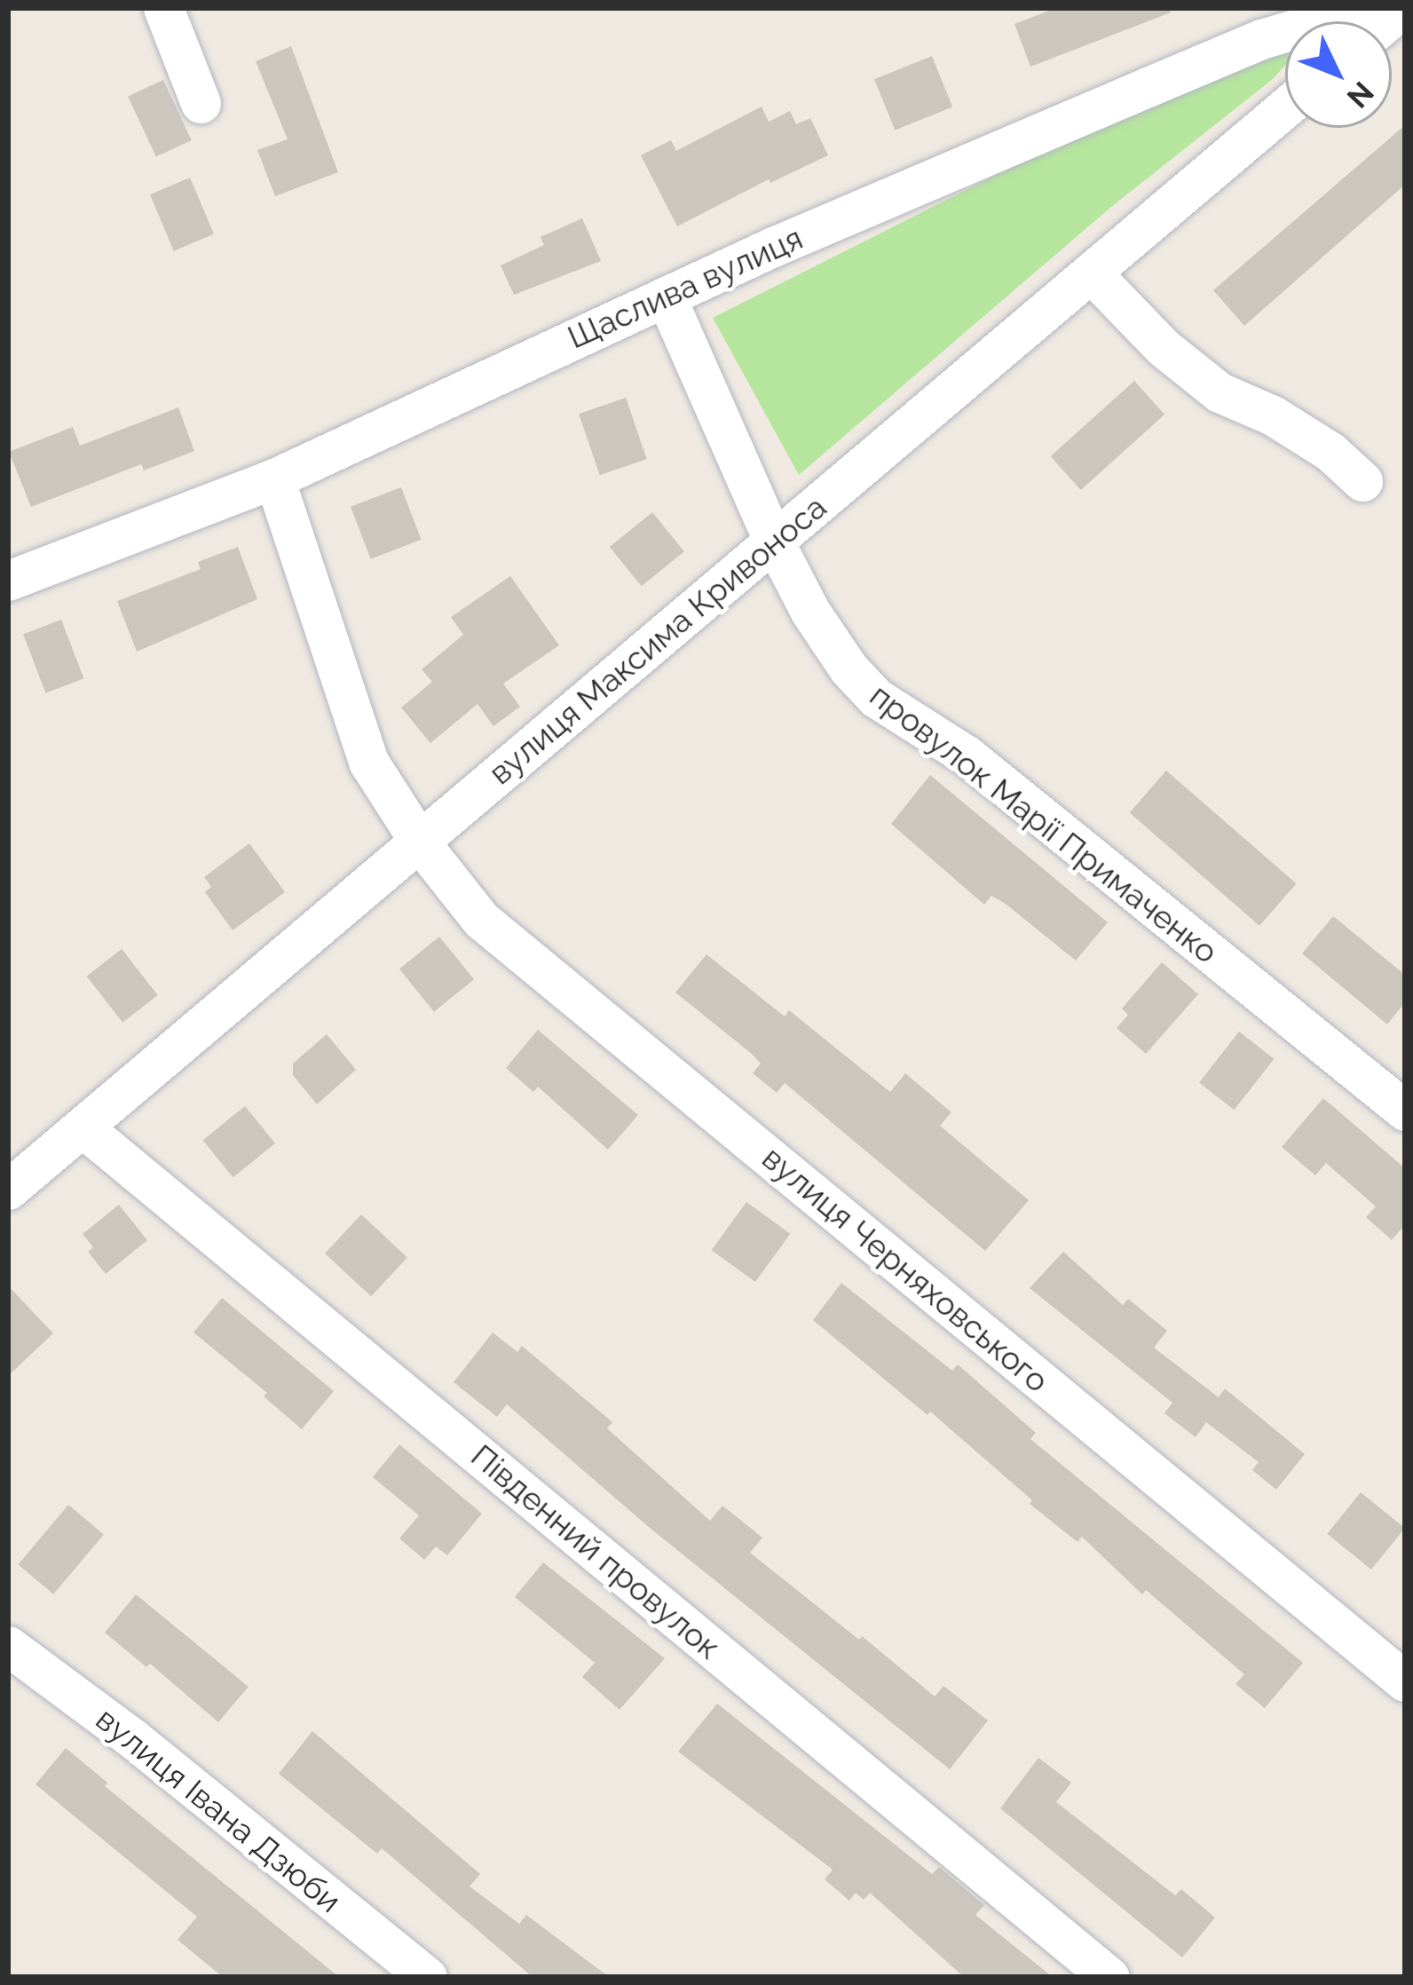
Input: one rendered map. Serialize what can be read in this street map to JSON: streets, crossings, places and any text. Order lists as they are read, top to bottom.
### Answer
{
  "streets": {
    "street": [
      "Щаслива вулиця",
      "вулиця Максима Кривоноса",
      "провулок Марії Примаченко",
      "вулиця Черняховського",
      "Південний провулок",
      "вулиця Івана Дзюби"
    ]
  },
  "crossings": [
    ["Щаслива вулиця", "провулок Марії Примаченко"],
    ["Щаслива вулиця", "вулиця Черняховського"],
    ["вулиця Максима Кривоноса", "провулок Марії Примаченко"],
    ["вулиця Максима Кривоноса", "вулиця Черняховського"],
    ["вулиця Максима Кривоноса", "Південний провулок"]
  ],
  "north": "bottom right"
}
